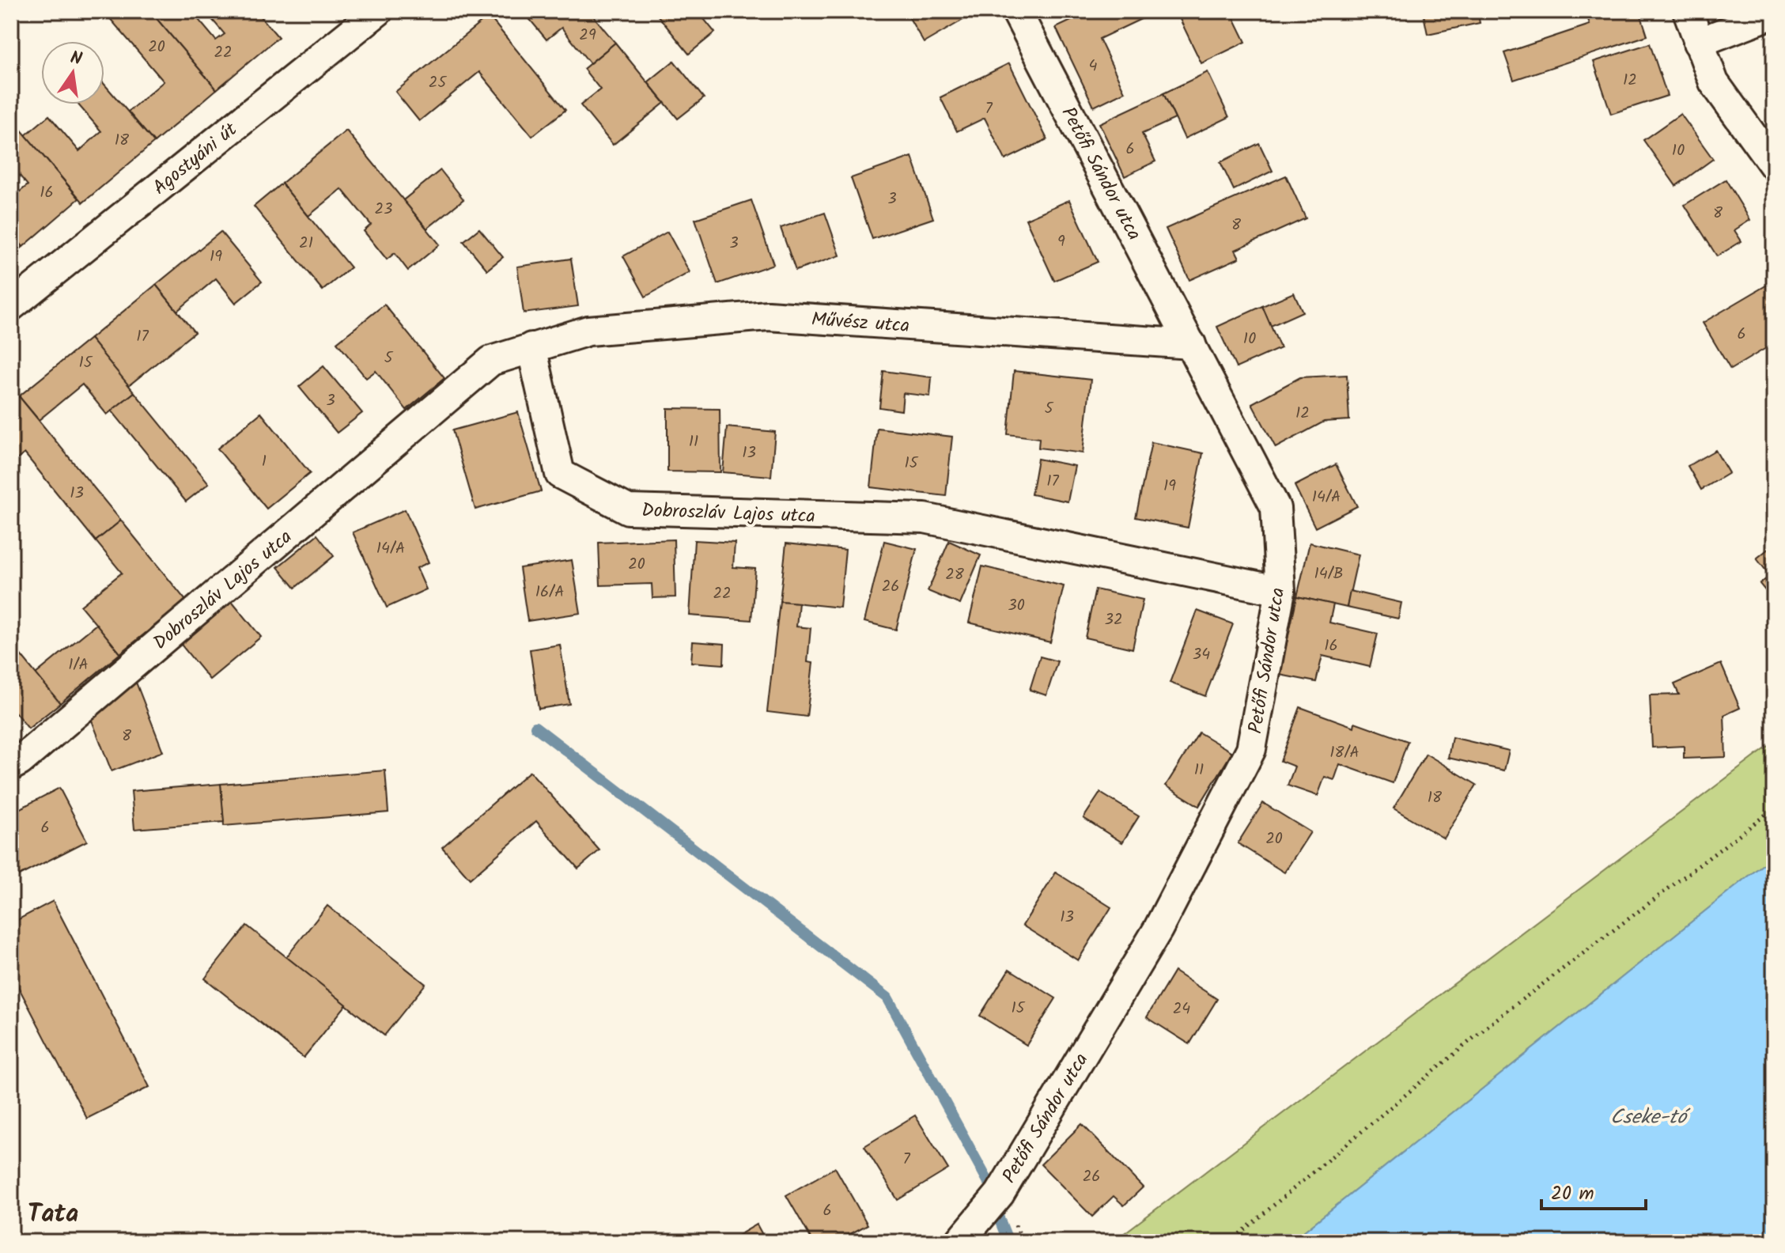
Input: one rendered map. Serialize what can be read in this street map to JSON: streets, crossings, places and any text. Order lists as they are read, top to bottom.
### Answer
{
  "streets": {
    "street": [
      "Agostyáni út",
      "Petőfi Sándor utca",
      "Művész utca",
      "Dobroszláv Lajos utca"
    ]
  },
  "crossings": [
    ["Petőfi Sándor utca", "Művész utca"],
    ["Petőfi Sándor utca", "Dobroszláv Lajos utca"],
    ["Művész utca", "Dobroszláv Lajos utca"]
  ],
  "districts": ["Tata"],
  "water": ["Cseke-tó"],
  "house_numbers": [
    "29",
    "20",
    "22",
    "4",
    "12",
    "25",
    "7",
    "18",
    "6",
    "10",
    "16",
    "3",
    "23",
    "8",
    "8",
    "9",
    "21",
    "3",
    "19",
    "6",
    "17",
    "10",
    "5",
    "15",
    "3",
    "5",
    "12",
    "11",
    "13",
    "1",
    "15",
    "17",
    "19",
    "13",
    "14/A",
    "14/A",
    "20",
    "14/B",
    "28",
    "26",
    "16/A",
    "22",
    "30",
    "32",
    "16",
    "34",
    "1/A",
    "8",
    "18/A",
    "11",
    "18",
    "6",
    "20",
    "13",
    "15",
    "24",
    "7",
    "26",
    "6"
  ],
  "scale_bar": "20 m",
  "north": "top"
}
